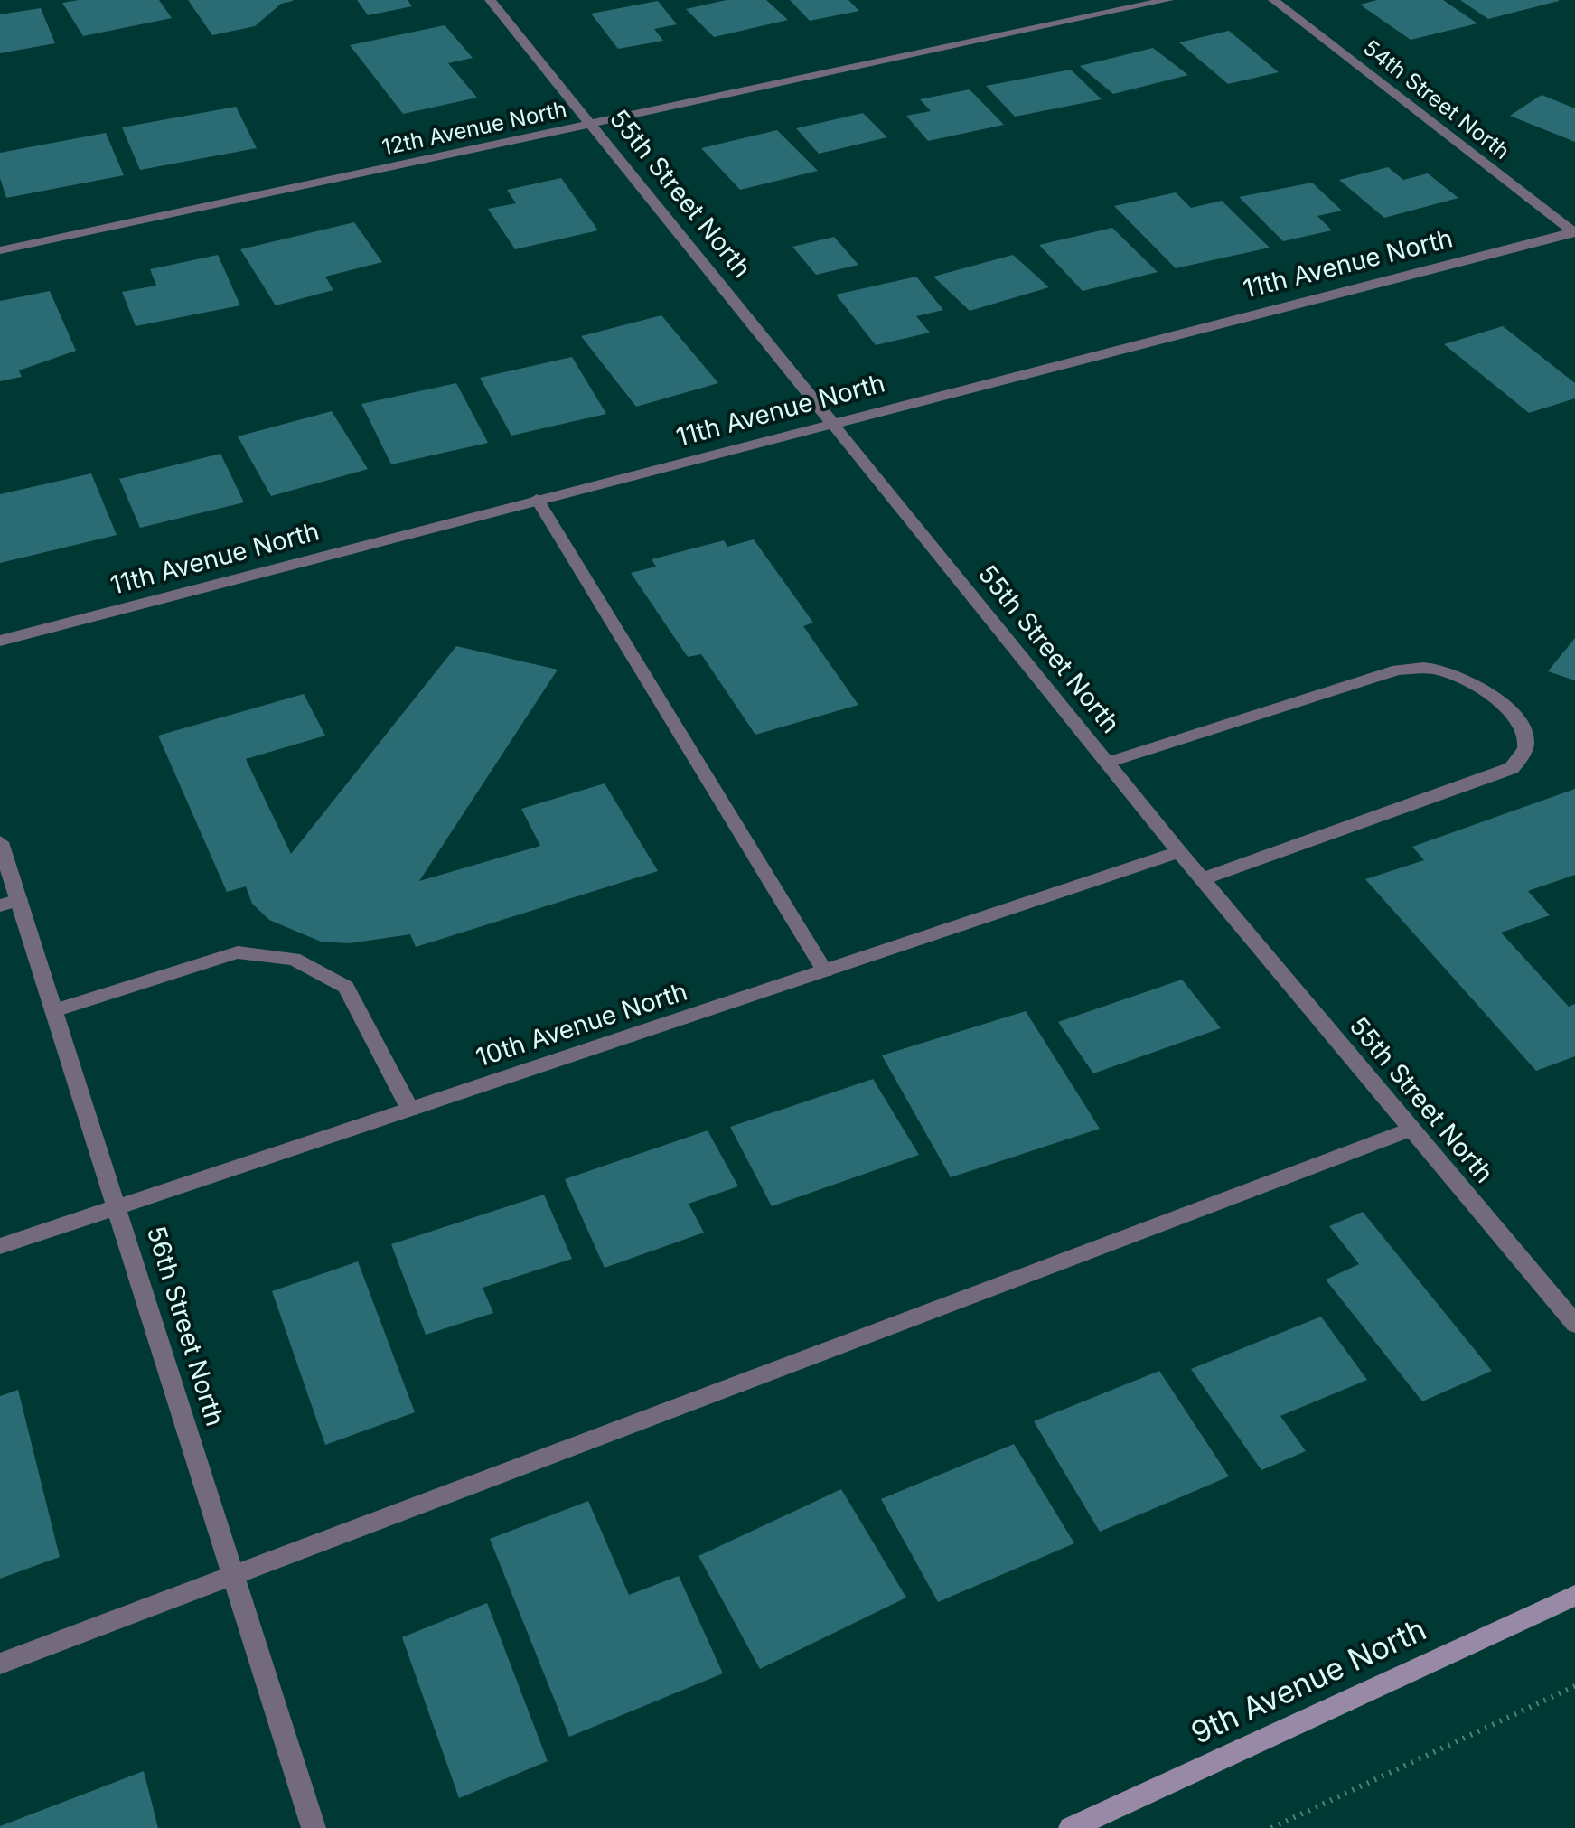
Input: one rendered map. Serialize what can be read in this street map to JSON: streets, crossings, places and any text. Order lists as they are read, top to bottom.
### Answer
{
  "streets": {
    "street": [
      "54th Street North",
      "12th Avenue North",
      "55th Street North",
      "11th Avenue North",
      "10th Avenue North",
      "56th Street North",
      "9th Avenue North"
    ]
  },
  "crossings": [
    ["54th Street North", "11th Avenue North"],
    ["12th Avenue North", "55th Street North"],
    ["55th Street North", "11th Avenue North"],
    ["55th Street North", "10th Avenue North"],
    ["10th Avenue North", "56th Street North"]
  ]
}
